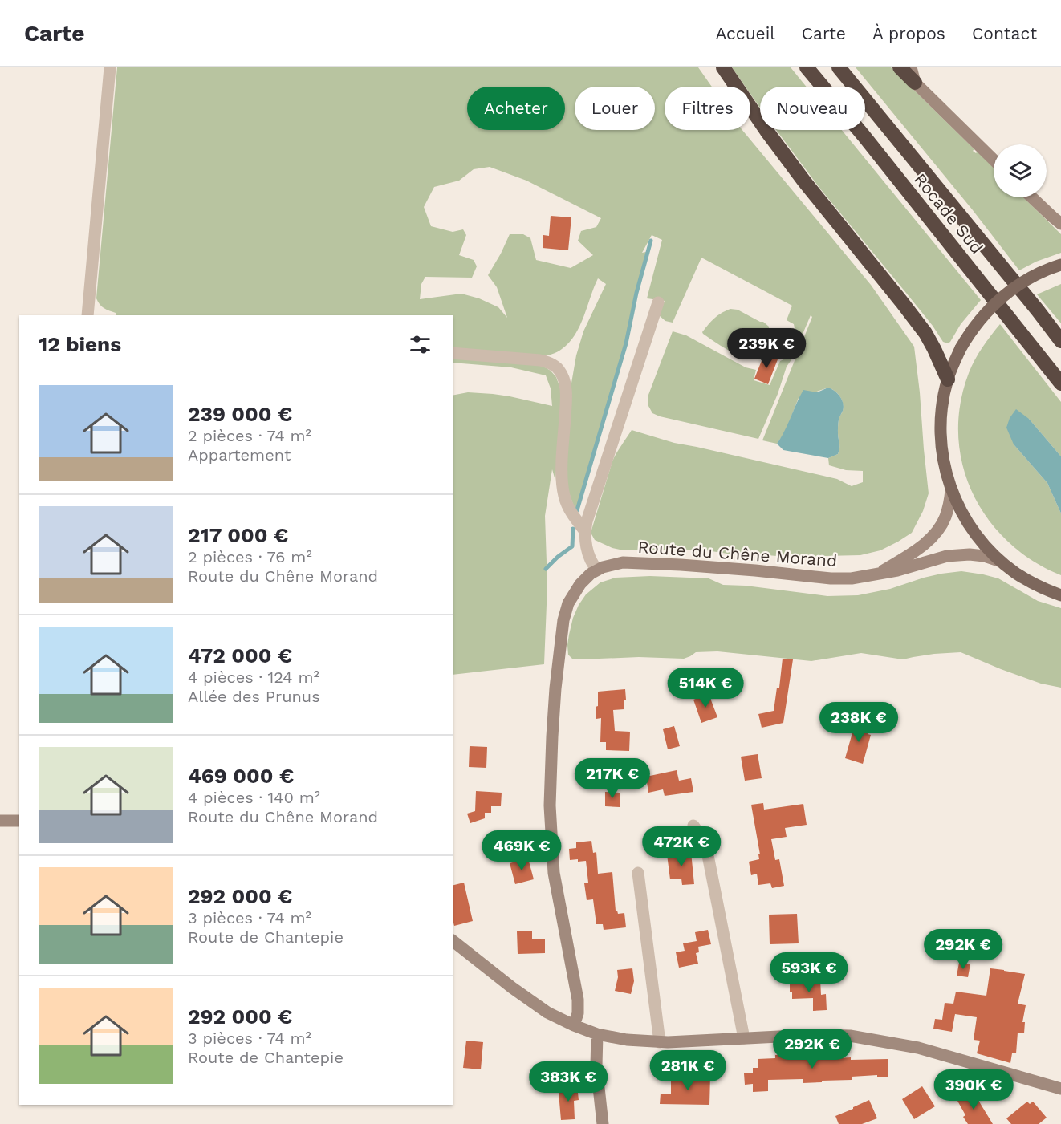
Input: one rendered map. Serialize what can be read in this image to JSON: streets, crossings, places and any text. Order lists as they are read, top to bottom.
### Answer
{
  "streets": {
    "highway": ["Rocade Sud"],
    "main road": ["Route du Chêne Morand"]
  },
  "page": {
    "header": "Carte",
    "nav": [
      "Accueil",
      "Carte",
      "À propos",
      "Contact"
    ],
    "chip": [
      "Acheter",
      "Louer",
      "Filtres",
      "Nouveau"
    ],
    "heading": "12 biens",
    "price": [
      "239K €",
      "514K €",
      "238K €",
      "217K €",
      "472K €",
      "469K €",
      "292K €",
      "593K €",
      "292K €",
      "281K €",
      "383K €",
      "390K €"
    ],
    "list": [
      {
        "name": "239 000 €",
        "note": "2 pièces · 74 m² · Appartement"
      },
      {
        "name": "217 000 €",
        "note": "2 pièces · 76 m² · Route du Chêne Morand"
      },
      {
        "name": "472 000 €",
        "note": "4 pièces · 124 m² · Allée des Prunus"
      },
      {
        "name": "469 000 €",
        "note": "4 pièces · 140 m² · Route du Chêne Morand"
      },
      {
        "name": "292 000 €",
        "note": "3 pièces · 74 m² · Route de Chantepie"
      },
      {
        "name": "292 000 €",
        "note": "3 pièces · 74 m² · Route de Chantepie"
      }
    ]
  }
}
